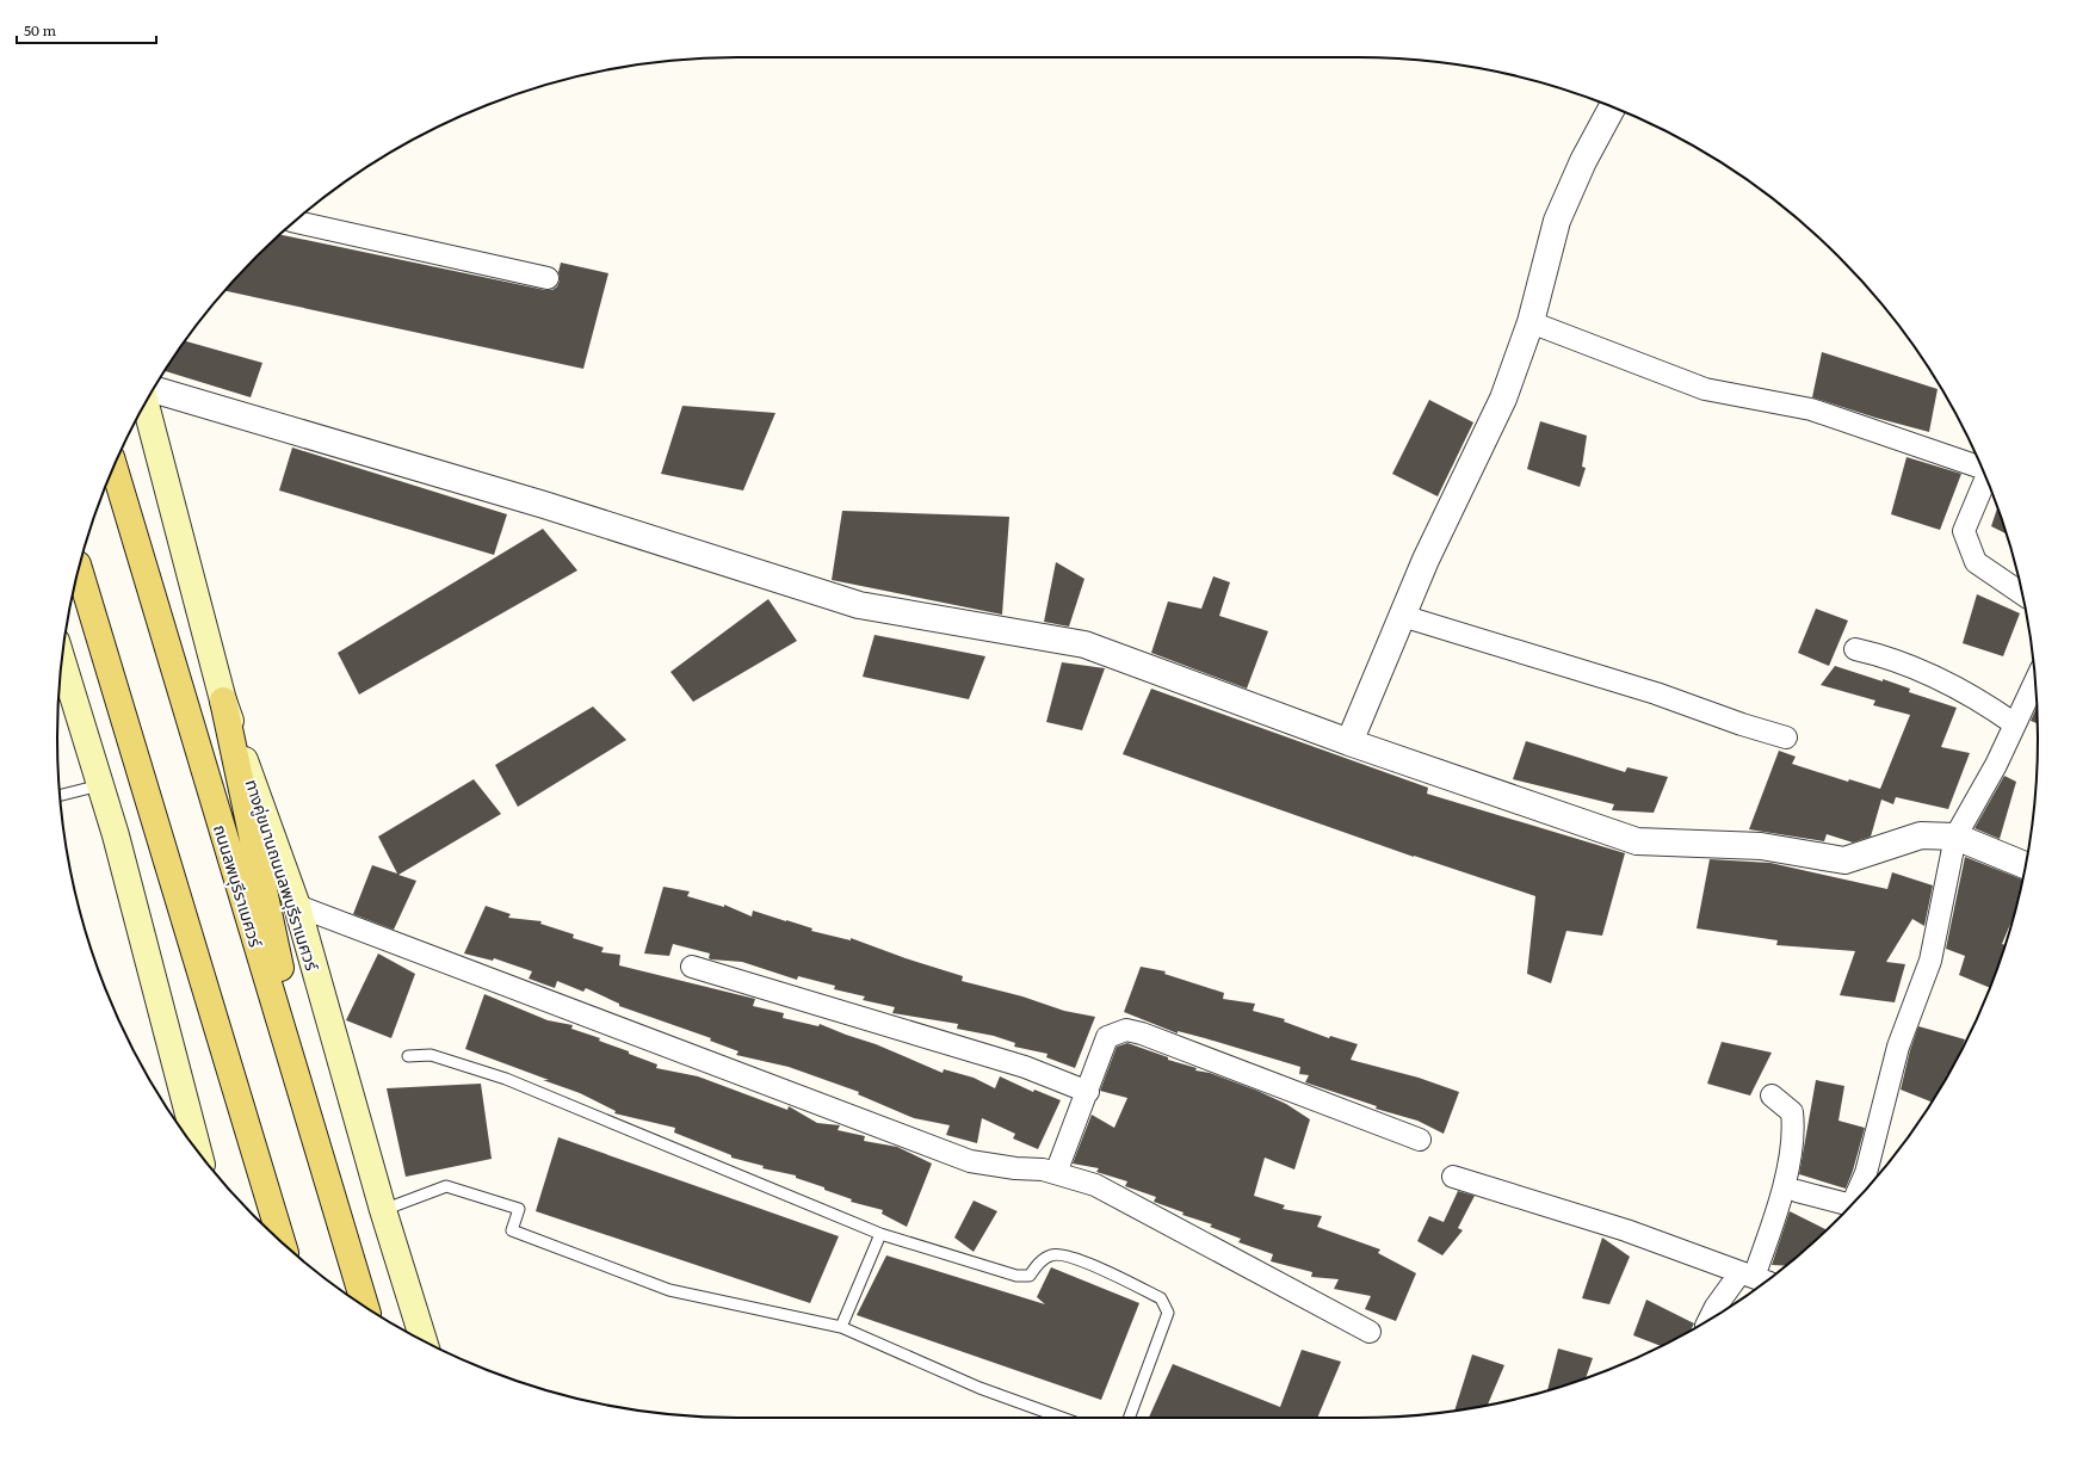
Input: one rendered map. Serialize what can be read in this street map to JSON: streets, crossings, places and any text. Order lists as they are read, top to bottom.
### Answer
{
  "streets": {
    "main road": ["ทางคู่ขนานถนนลพบุรีราเมศวร์", "ถนนลพบุรีราเมศวร์"]
  },
  "scale_bar": "50 m"
}
